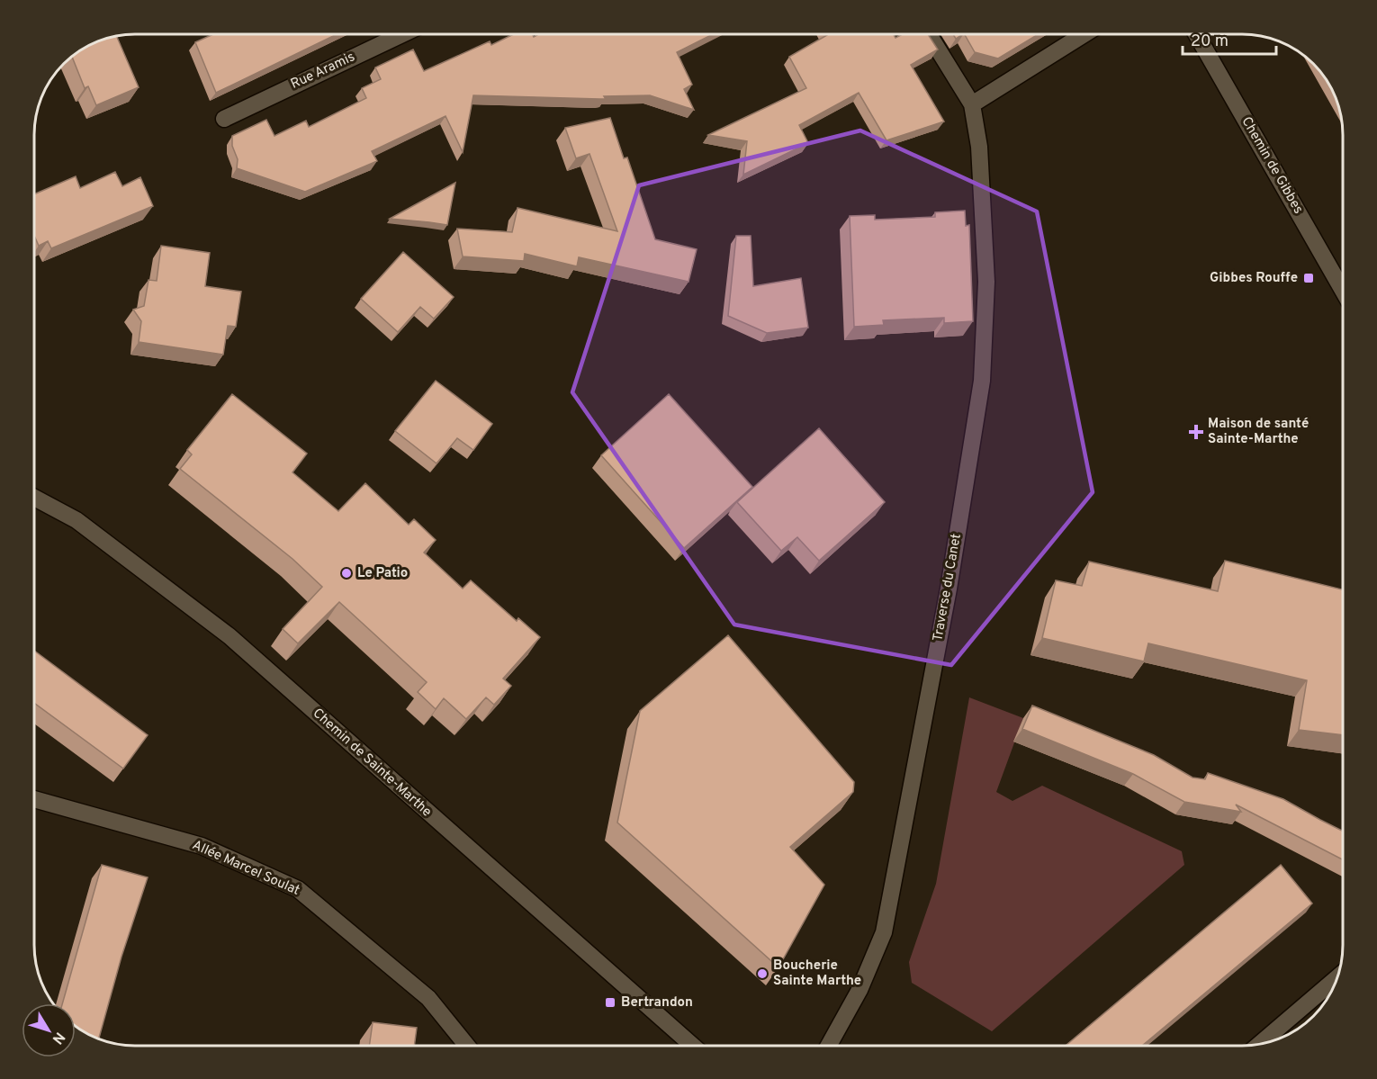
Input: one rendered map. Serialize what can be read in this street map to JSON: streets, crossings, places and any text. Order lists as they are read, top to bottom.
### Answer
{
  "streets": {
    "street": [
      "Rue Aramis",
      "Chemin de Gibbes",
      "Traverse du Canet",
      "Chemin de Sainte-Marthe",
      "Allée Marcel Soulat"
    ]
  },
  "places": {
    "transit": ["Gibbes Rouffe", "Bertrandon"],
    "health": ["Maison de santé Sainte-Marthe"],
    "other": ["Le Patio", "Boucherie Sainte Marthe"]
  },
  "scale_bar": "20 m",
  "north": "bottom right"
}
